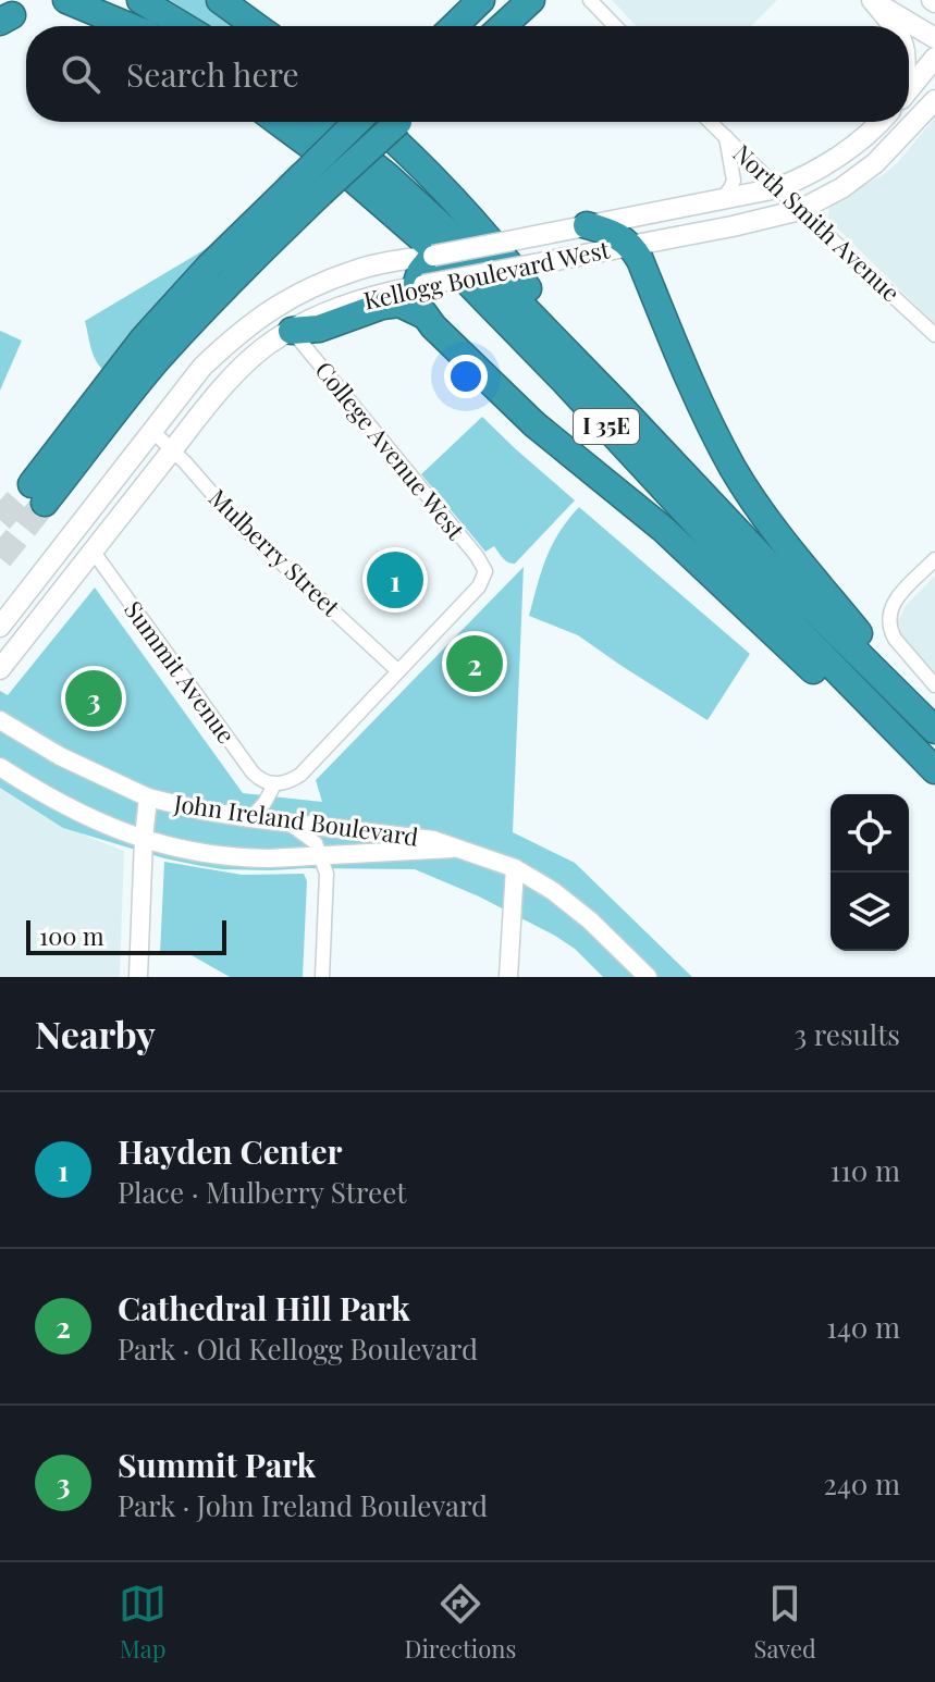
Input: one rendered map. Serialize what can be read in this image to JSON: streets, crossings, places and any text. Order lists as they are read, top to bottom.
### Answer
{
  "streets": {
    "highway": ["I 35E"],
    "main road": ["Kellogg Boulevard West"],
    "street": [
      "North Smith Avenue",
      "College Avenue West",
      "Mulberry Street",
      "Summit Avenue",
      "John Ireland Boulevard"
    ]
  },
  "crossings": [
    ["North Smith Avenue", "Kellogg Boulevard West"],
    ["Kellogg Boulevard West", "College Avenue West"],
    ["Kellogg Boulevard West", "Mulberry Street"],
    ["Kellogg Boulevard West", "Summit Avenue"],
    ["College Avenue West", "Mulberry Street"]
  ],
  "scale_bar": "100 m",
  "page": {
    "search": "Search here",
    "pins": ["1", "2", "3"],
    "scale": "100 m",
    "heading": ["Nearby", "3 results"],
    "list": [
      {
        "mark": "1",
        "name": "Hayden Center",
        "note": "Place · Mulberry Street",
        "value": "110 m"
      },
      {
        "mark": "2",
        "name": "Cathedral Hill Park",
        "note": "Park · Old Kellogg Boulevard",
        "value": "140 m"
      },
      {
        "mark": "3",
        "name": "Summit Park",
        "note": "Park · John Ireland Boulevard",
        "value": "240 m"
      }
    ],
    "nav": ["Map", "Directions", "Saved"]
  }
}
